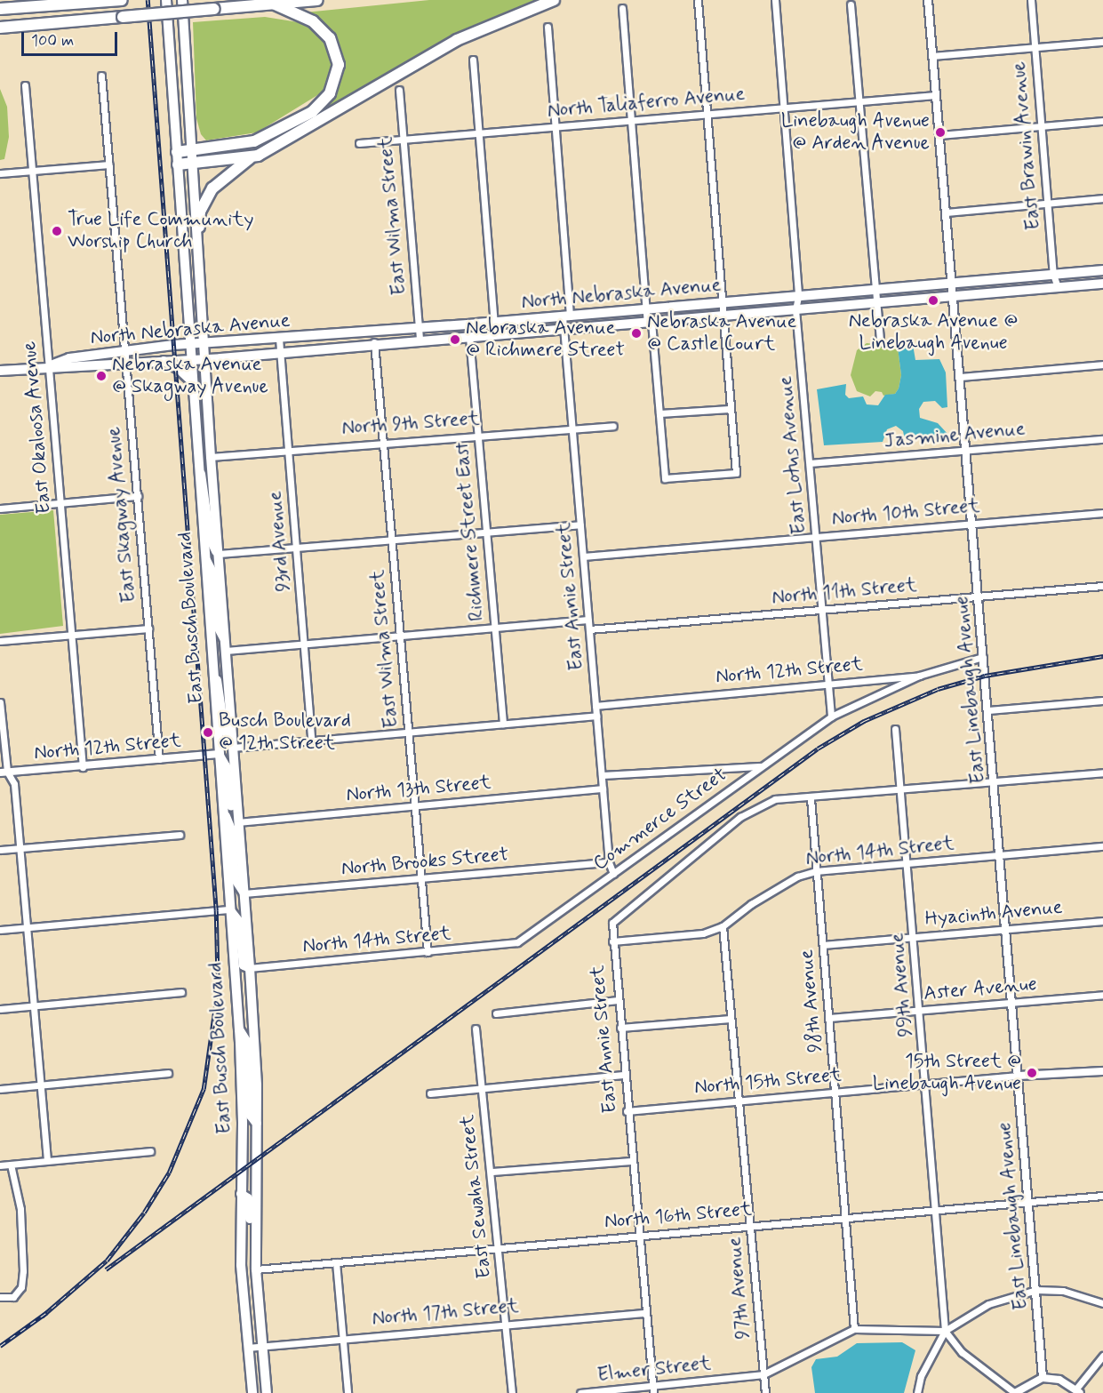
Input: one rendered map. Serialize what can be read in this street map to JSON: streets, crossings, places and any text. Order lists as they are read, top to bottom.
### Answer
{
  "streets": {
    "main road": ["North Nebraska Avenue", "East Busch Boulevard"],
    "street": [
      "North Taliaferro Avenue",
      "East Brawin Avenue",
      "East Wilma Street",
      "North 9th Street",
      "East Okaloosa Avenue",
      "Jasmine Avenue",
      "East Lotus Avenue",
      "North 10th Street",
      "East Skagway Avenue",
      "Richmere Street East",
      "93rd Avenue",
      "North 11th Street",
      "East Annie Street",
      "North 12th Street",
      "East Linebaugh Avenue",
      "North 13th Street",
      "Commerce Street",
      "North 14th Street",
      "North Brooks Street",
      "Hyacinth Avenue",
      "99th Avenue",
      "Aster Avenue",
      "98th Avenue",
      "North 15th Street",
      "East Sewaha Street",
      "North 16th Street",
      "97th Avenue",
      "North 17th Street",
      "Elmer Street"
    ]
  },
  "crossings": [
    ["North Taliaferro Avenue", "East Wilma Street"],
    ["North Taliaferro Avenue", "East Lotus Avenue"],
    ["North Taliaferro Avenue", "East Annie Street"],
    ["North Taliaferro Avenue", "East Linebaugh Avenue"],
    ["East Brawin Avenue", "North Nebraska Avenue"],
    ["East Wilma Street", "North Nebraska Avenue"],
    ["East Wilma Street", "North 9th Street"],
    ["East Wilma Street", "North 13th Street"],
    ["East Wilma Street", "North 14th Street"],
    ["East Wilma Street", "North Brooks Street"],
    ["North Nebraska Avenue", "East Okaloosa Avenue"],
    ["North Nebraska Avenue", "East Lotus Avenue"],
    ["North Nebraska Avenue", "East Skagway Avenue"],
    ["North Nebraska Avenue", "Richmere Street East"],
    ["North Nebraska Avenue", "93rd Avenue"],
    ["North Nebraska Avenue", "East Annie Street"],
    ["North Nebraska Avenue", "East Busch Boulevard"],
    ["North Nebraska Avenue", "East Linebaugh Avenue"],
    ["North 9th Street", "Richmere Street East"],
    ["North 9th Street", "93rd Avenue"],
    ["North 9th Street", "East Annie Street"],
    ["North 9th Street", "East Busch Boulevard"],
    ["East Okaloosa Avenue", "North 12th Street"],
    ["Jasmine Avenue", "East Lotus Avenue"],
    ["Jasmine Avenue", "East Linebaugh Avenue"],
    ["East Lotus Avenue", "North 10th Street"],
    ["East Lotus Avenue", "North 11th Street"],
    ["East Lotus Avenue", "North 12th Street"],
    ["East Lotus Avenue", "Commerce Street"],
    ["North 10th Street", "East Annie Street"],
    ["North 10th Street", "East Linebaugh Avenue"],
    ["East Skagway Avenue", "North 12th Street"],
    ["North 11th Street", "East Annie Street"],
    ["North 11th Street", "East Linebaugh Avenue"],
    ["East Annie Street", "North 12th Street"],
    ["East Annie Street", "North 13th Street"],
    ["East Annie Street", "Commerce Street"],
    ["East Annie Street", "North 14th Street"],
    ["East Annie Street", "North Brooks Street"],
    ["East Annie Street", "98th Avenue"],
    ["East Annie Street", "North 15th Street"],
    ["East Annie Street", "North 16th Street"],
    ["East Annie Street", "North 17th Street"],
    ["East Annie Street", "Elmer Street"],
    ["East Busch Boulevard", "North 12th Street"],
    ["East Busch Boulevard", "North 13th Street"],
    ["East Busch Boulevard", "North 14th Street"],
    ["East Busch Boulevard", "North Brooks Street"],
    ["East Busch Boulevard", "North 16th Street"],
    ["East Busch Boulevard", "North 17th Street"],
    ["North 12th Street", "East Linebaugh Avenue"],
    ["North 12th Street", "Commerce Street"],
    ["East Linebaugh Avenue", "North 14th Street"],
    ["East Linebaugh Avenue", "Hyacinth Avenue"],
    ["East Linebaugh Avenue", "Aster Avenue"],
    ["East Linebaugh Avenue", "North 15th Street"],
    ["East Linebaugh Avenue", "North 16th Street"],
    ["Commerce Street", "North 14th Street"],
    ["North 14th Street", "99th Avenue"],
    ["North 14th Street", "98th Avenue"],
    ["North 14th Street", "97th Avenue"],
    ["Hyacinth Avenue", "99th Avenue"],
    ["Hyacinth Avenue", "98th Avenue"],
    ["99th Avenue", "Aster Avenue"],
    ["99th Avenue", "North 15th Street"],
    ["99th Avenue", "North 16th Street"],
    ["99th Avenue", "Elmer Street"],
    ["Aster Avenue", "98th Avenue"],
    ["98th Avenue", "North 15th Street"],
    ["98th Avenue", "North 16th Street"],
    ["98th Avenue", "Elmer Street"],
    ["North 15th Street", "97th Avenue"],
    ["East Sewaha Street", "North 16th Street"],
    ["East Sewaha Street", "North 17th Street"],
    ["North 16th Street", "97th Avenue"],
    ["97th Avenue", "Elmer Street"]
  ],
  "places": [
    "Linebaugh Avenue @ Arden Avenue",
    "True Life Community Worship Church",
    "Nebraska Avenue @ Linebaugh Avenue",
    "Nebraska Avenue @ Castle Court",
    "Nebraska Avenue @ Richmere Street",
    "Nebraska Avenue @ Skagway Avenue",
    "Busch Boulevard @ 12th Street",
    "15th Street @ Linebaugh Avenue"
  ],
  "scale_bar": "100 m"
}
